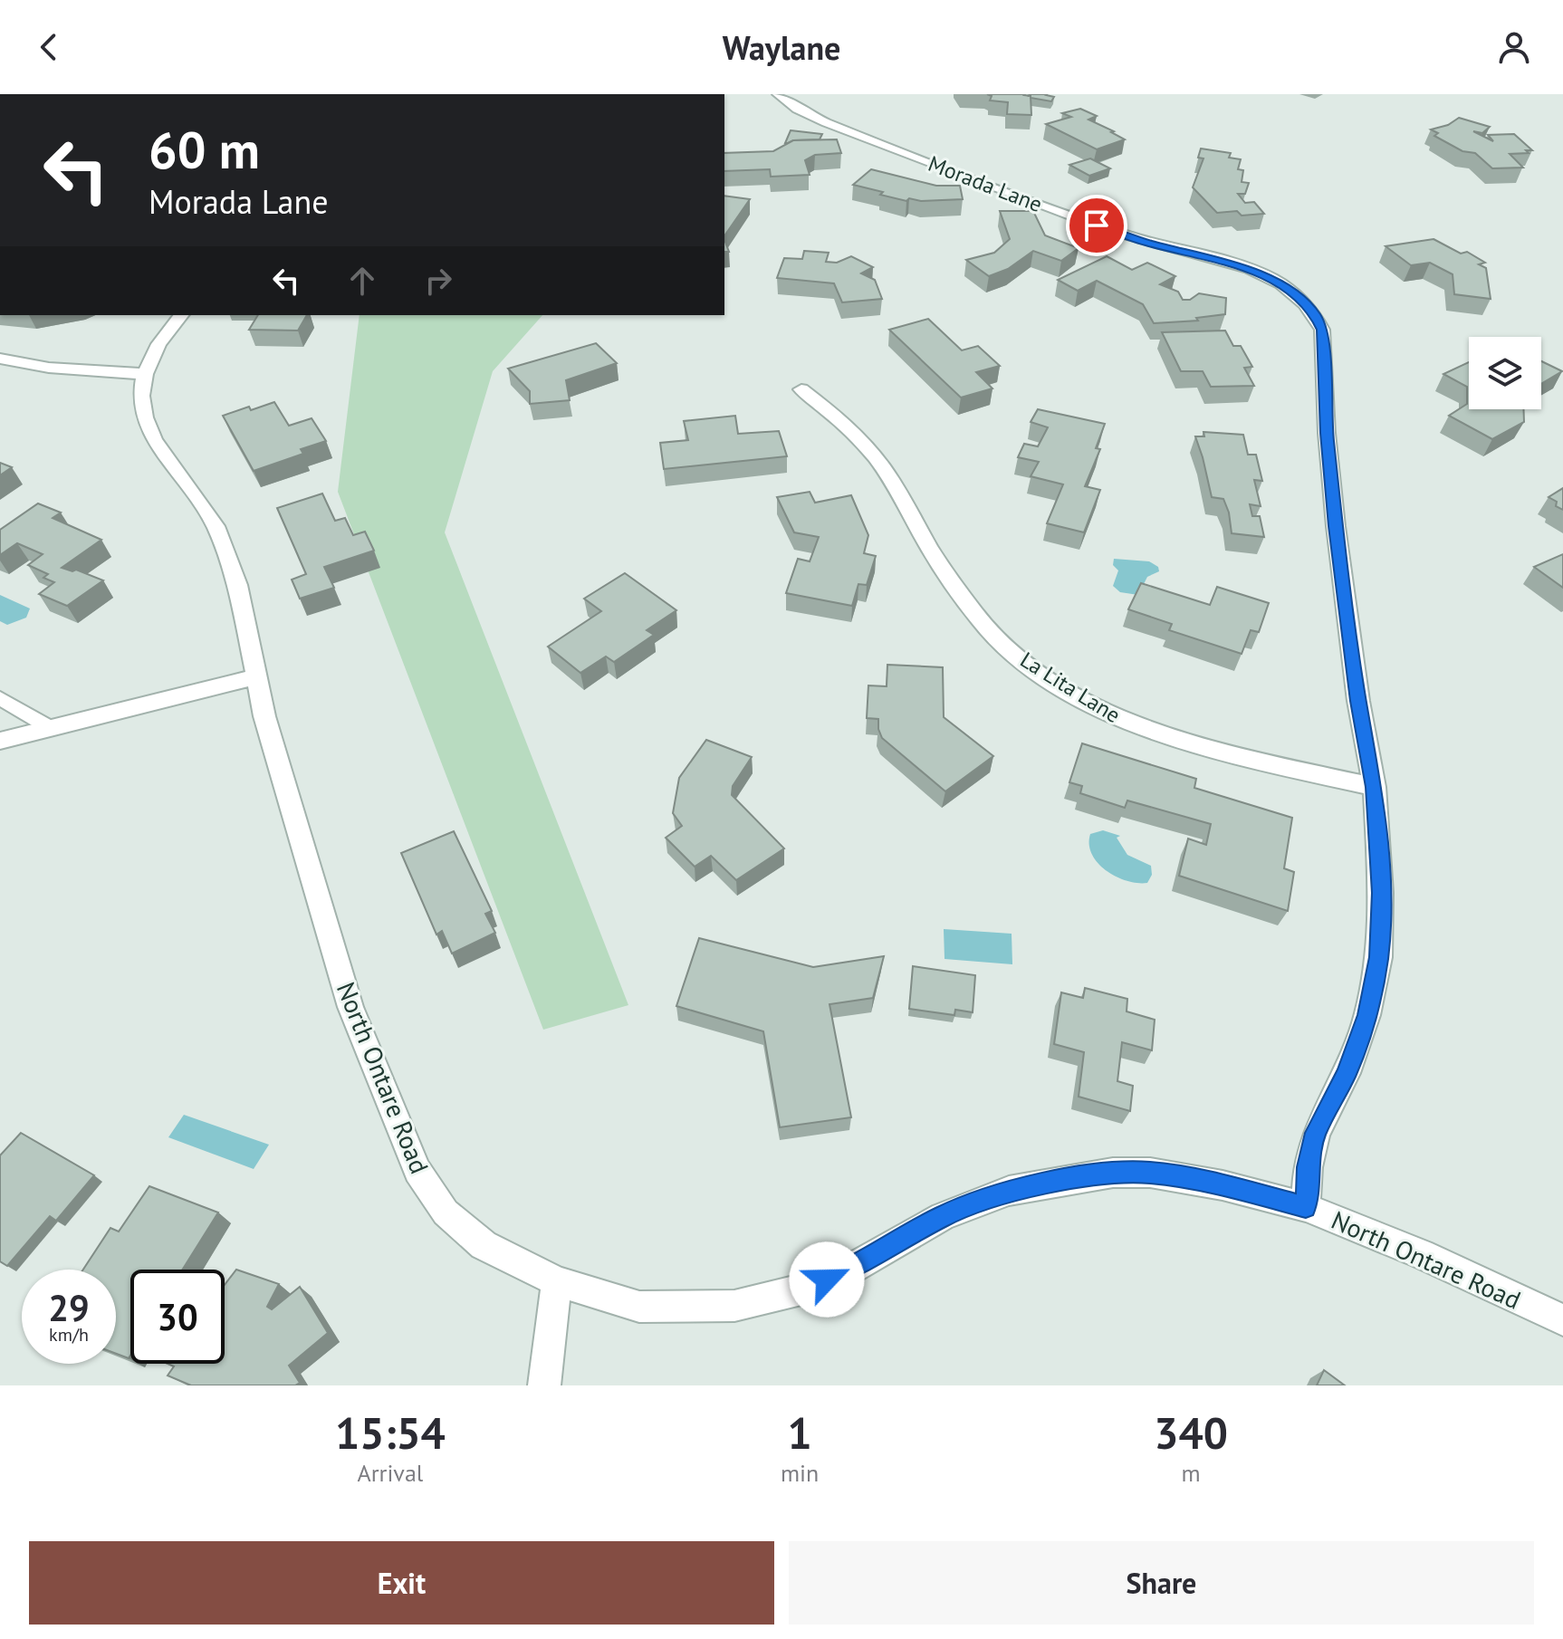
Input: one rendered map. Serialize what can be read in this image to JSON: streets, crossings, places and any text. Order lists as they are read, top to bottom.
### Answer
{
  "streets": {
    "street": ["Morada Lane", "La Lita Lane", "North Ontare Road"]
  },
  "crossings": [
    ["Morada Lane", "La Lita Lane"],
    ["Morada Lane", "North Ontare Road"]
  ],
  "page": {
    "header": "Waylane",
    "turn": ["60 m", "Morada Lane"],
    "speed": "29 km/h",
    "limit": "30",
    "eta": [
      "15:54",
      "Arrival",
      "1",
      "min",
      "340",
      "m"
    ],
    "buttons": ["Exit", "Share"]
  }
}
